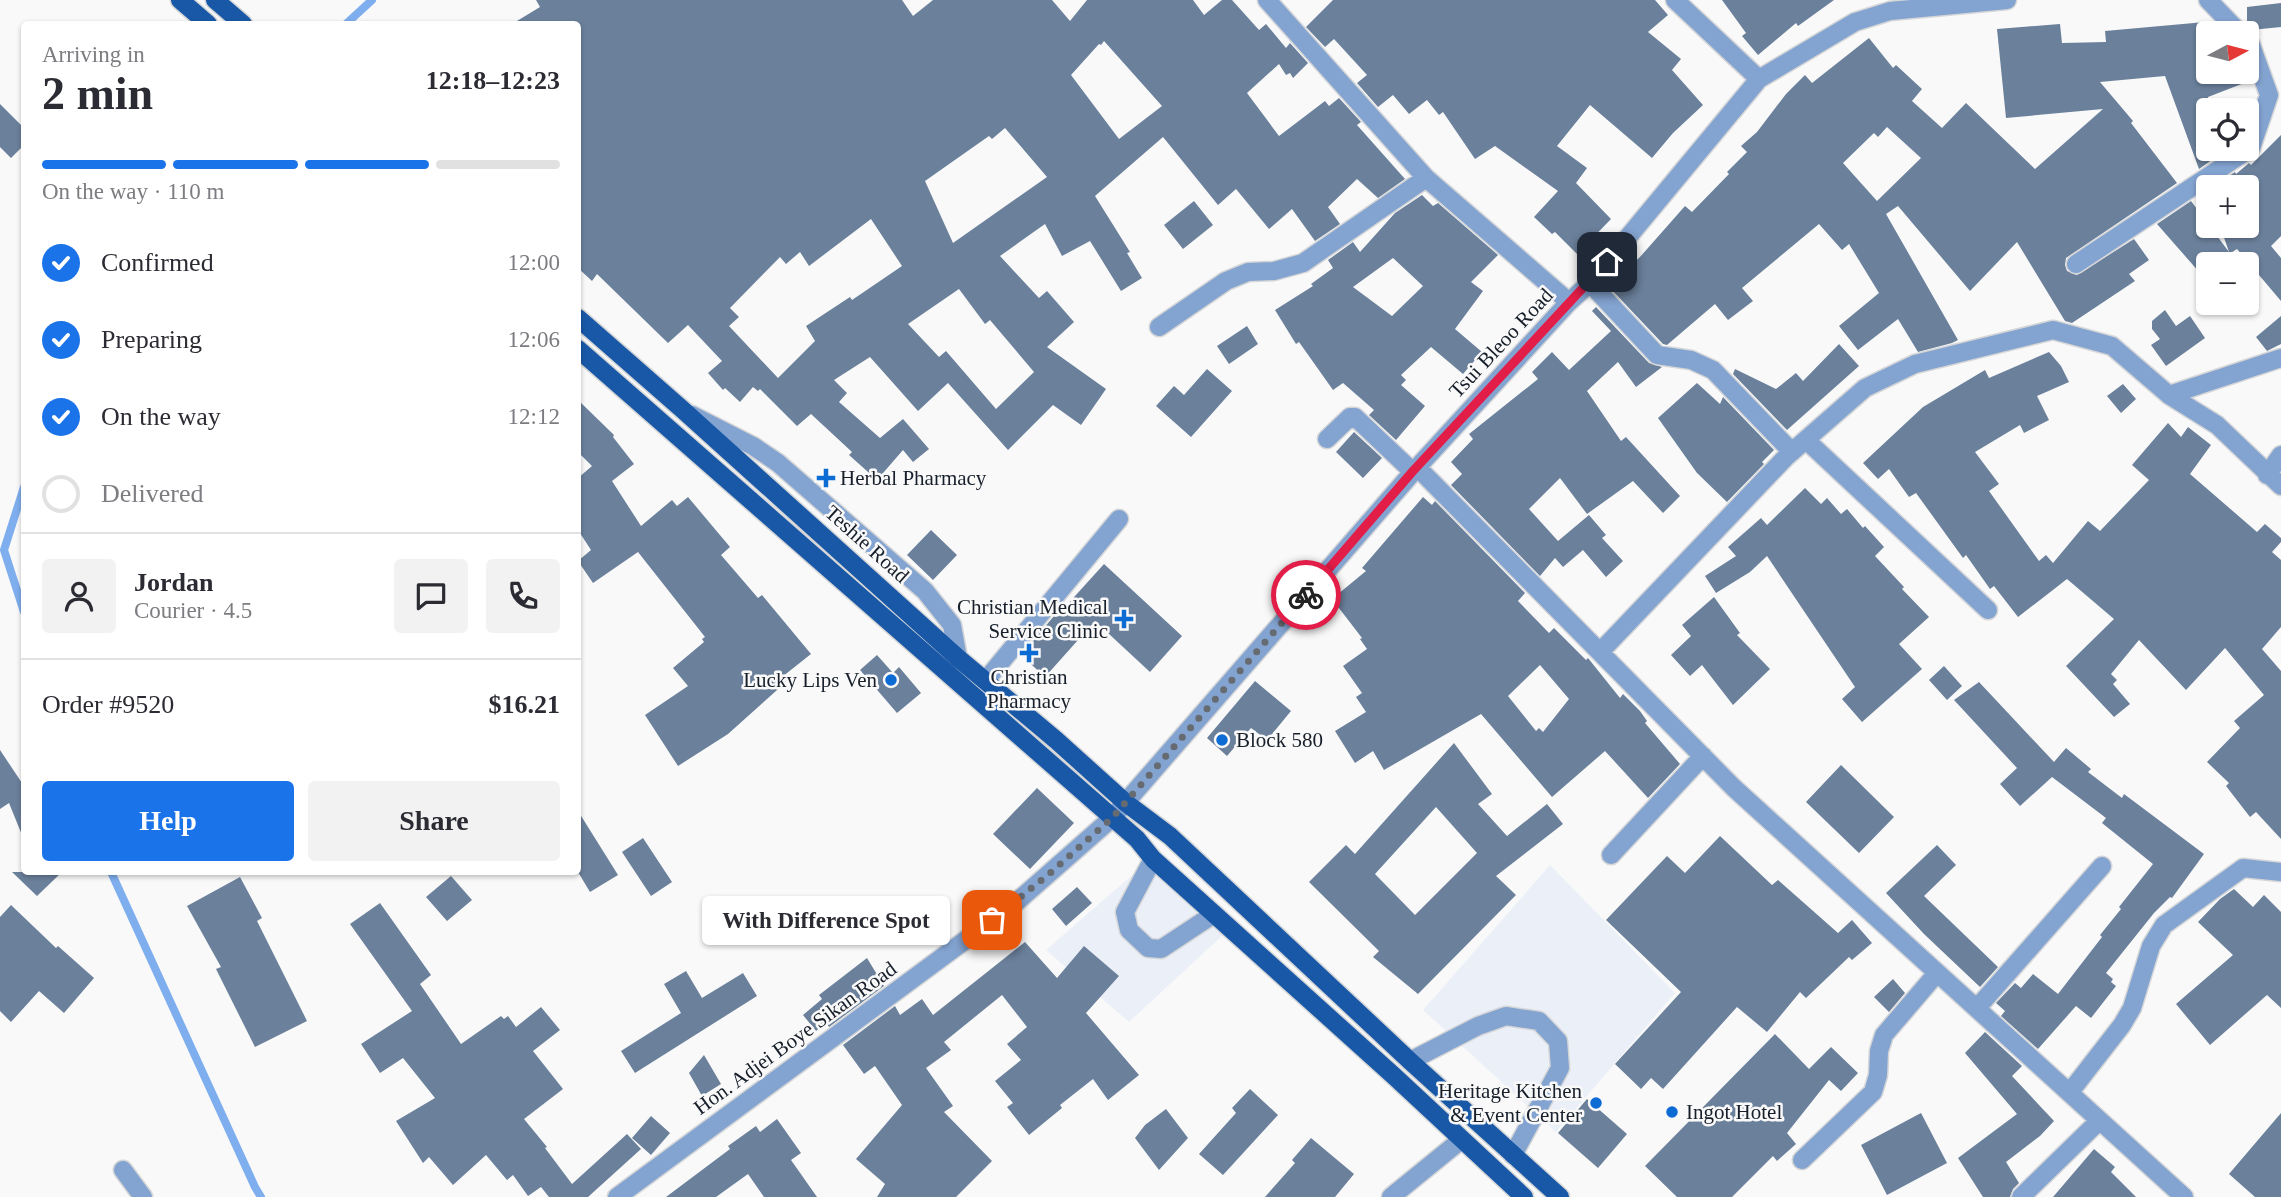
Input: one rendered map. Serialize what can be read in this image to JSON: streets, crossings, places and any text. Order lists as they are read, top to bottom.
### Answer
{
  "streets": {
    "main road": ["Teshie Road"],
    "street": ["Tsui Bleoo Road", "Hon. Adjei Boye Sikan Road"]
  },
  "crossings": [
    ["Tsui Bleoo Road", "Teshie Road"],
    ["Tsui Bleoo Road", "Hon. Adjei Boye Sikan Road"],
    ["Teshie Road", "Hon. Adjei Boye Sikan Road"]
  ],
  "places": {
    "health": ["Herbal Pharmacy", "Christian Medical Service Clinic", "Christian Pharmacy"],
    "other": [
      "Lucky Lips Ven",
      "Block 580",
      "With Difference Spot",
      "Heritage Kitchen & Event Center",
      "Ingot Hotel"
    ]
  },
  "north": "right",
  "page": {
    "map_buttons": ["+", "−"],
    "heading": ["2 min", "Arriving in", "12:18–12:23"],
    "panel": [
      "Jordan",
      "Courier · 4.5",
      "Order #9520",
      "$16.21"
    ],
    "bar": "On the way · 110 m",
    "list": [
      ["Confirmed", "12:00"],
      ["Preparing", "12:06"],
      ["On the way", "12:12"],
      "Delivered"
    ],
    "buttons": ["Help", "Share"],
    "bubble": "With Difference Spot"
  }
}
